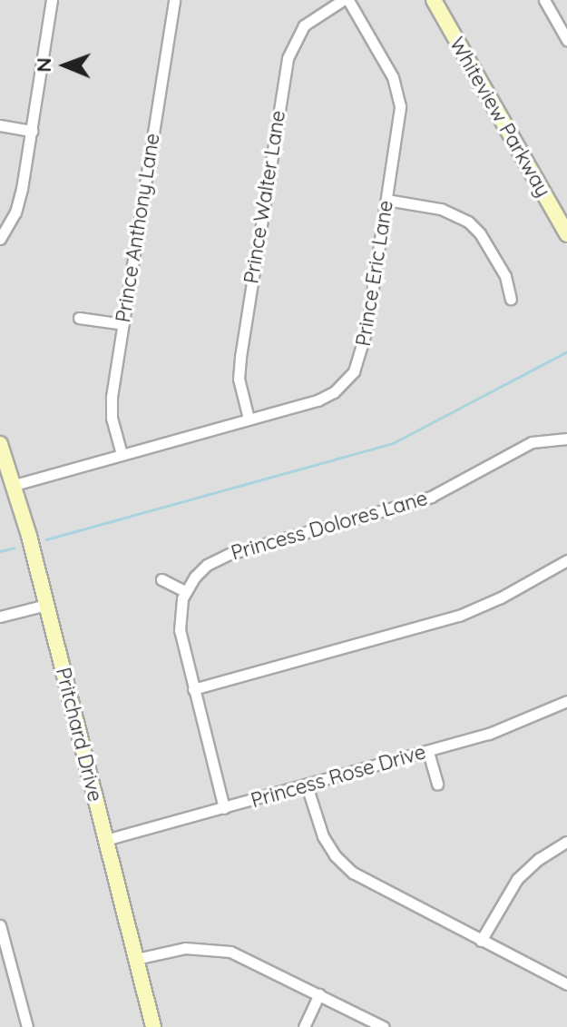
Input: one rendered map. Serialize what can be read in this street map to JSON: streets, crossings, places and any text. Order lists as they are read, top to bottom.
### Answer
{
  "streets": {
    "street": [
      "Whiteview Parkway",
      "Prince Walter Lane",
      "Prince Anthony Lane",
      "Prince Eric Lane",
      "Princess Dolores Lane",
      "Pritchard Drive",
      "Princess Rose Drive"
    ]
  },
  "crossings": [
    ["Prince Walter Lane", "Prince Eric Lane"],
    ["Prince Anthony Lane", "Prince Eric Lane"],
    ["Prince Eric Lane", "Pritchard Drive"],
    ["Pritchard Drive", "Princess Rose Drive"]
  ],
  "north": "left"
}
